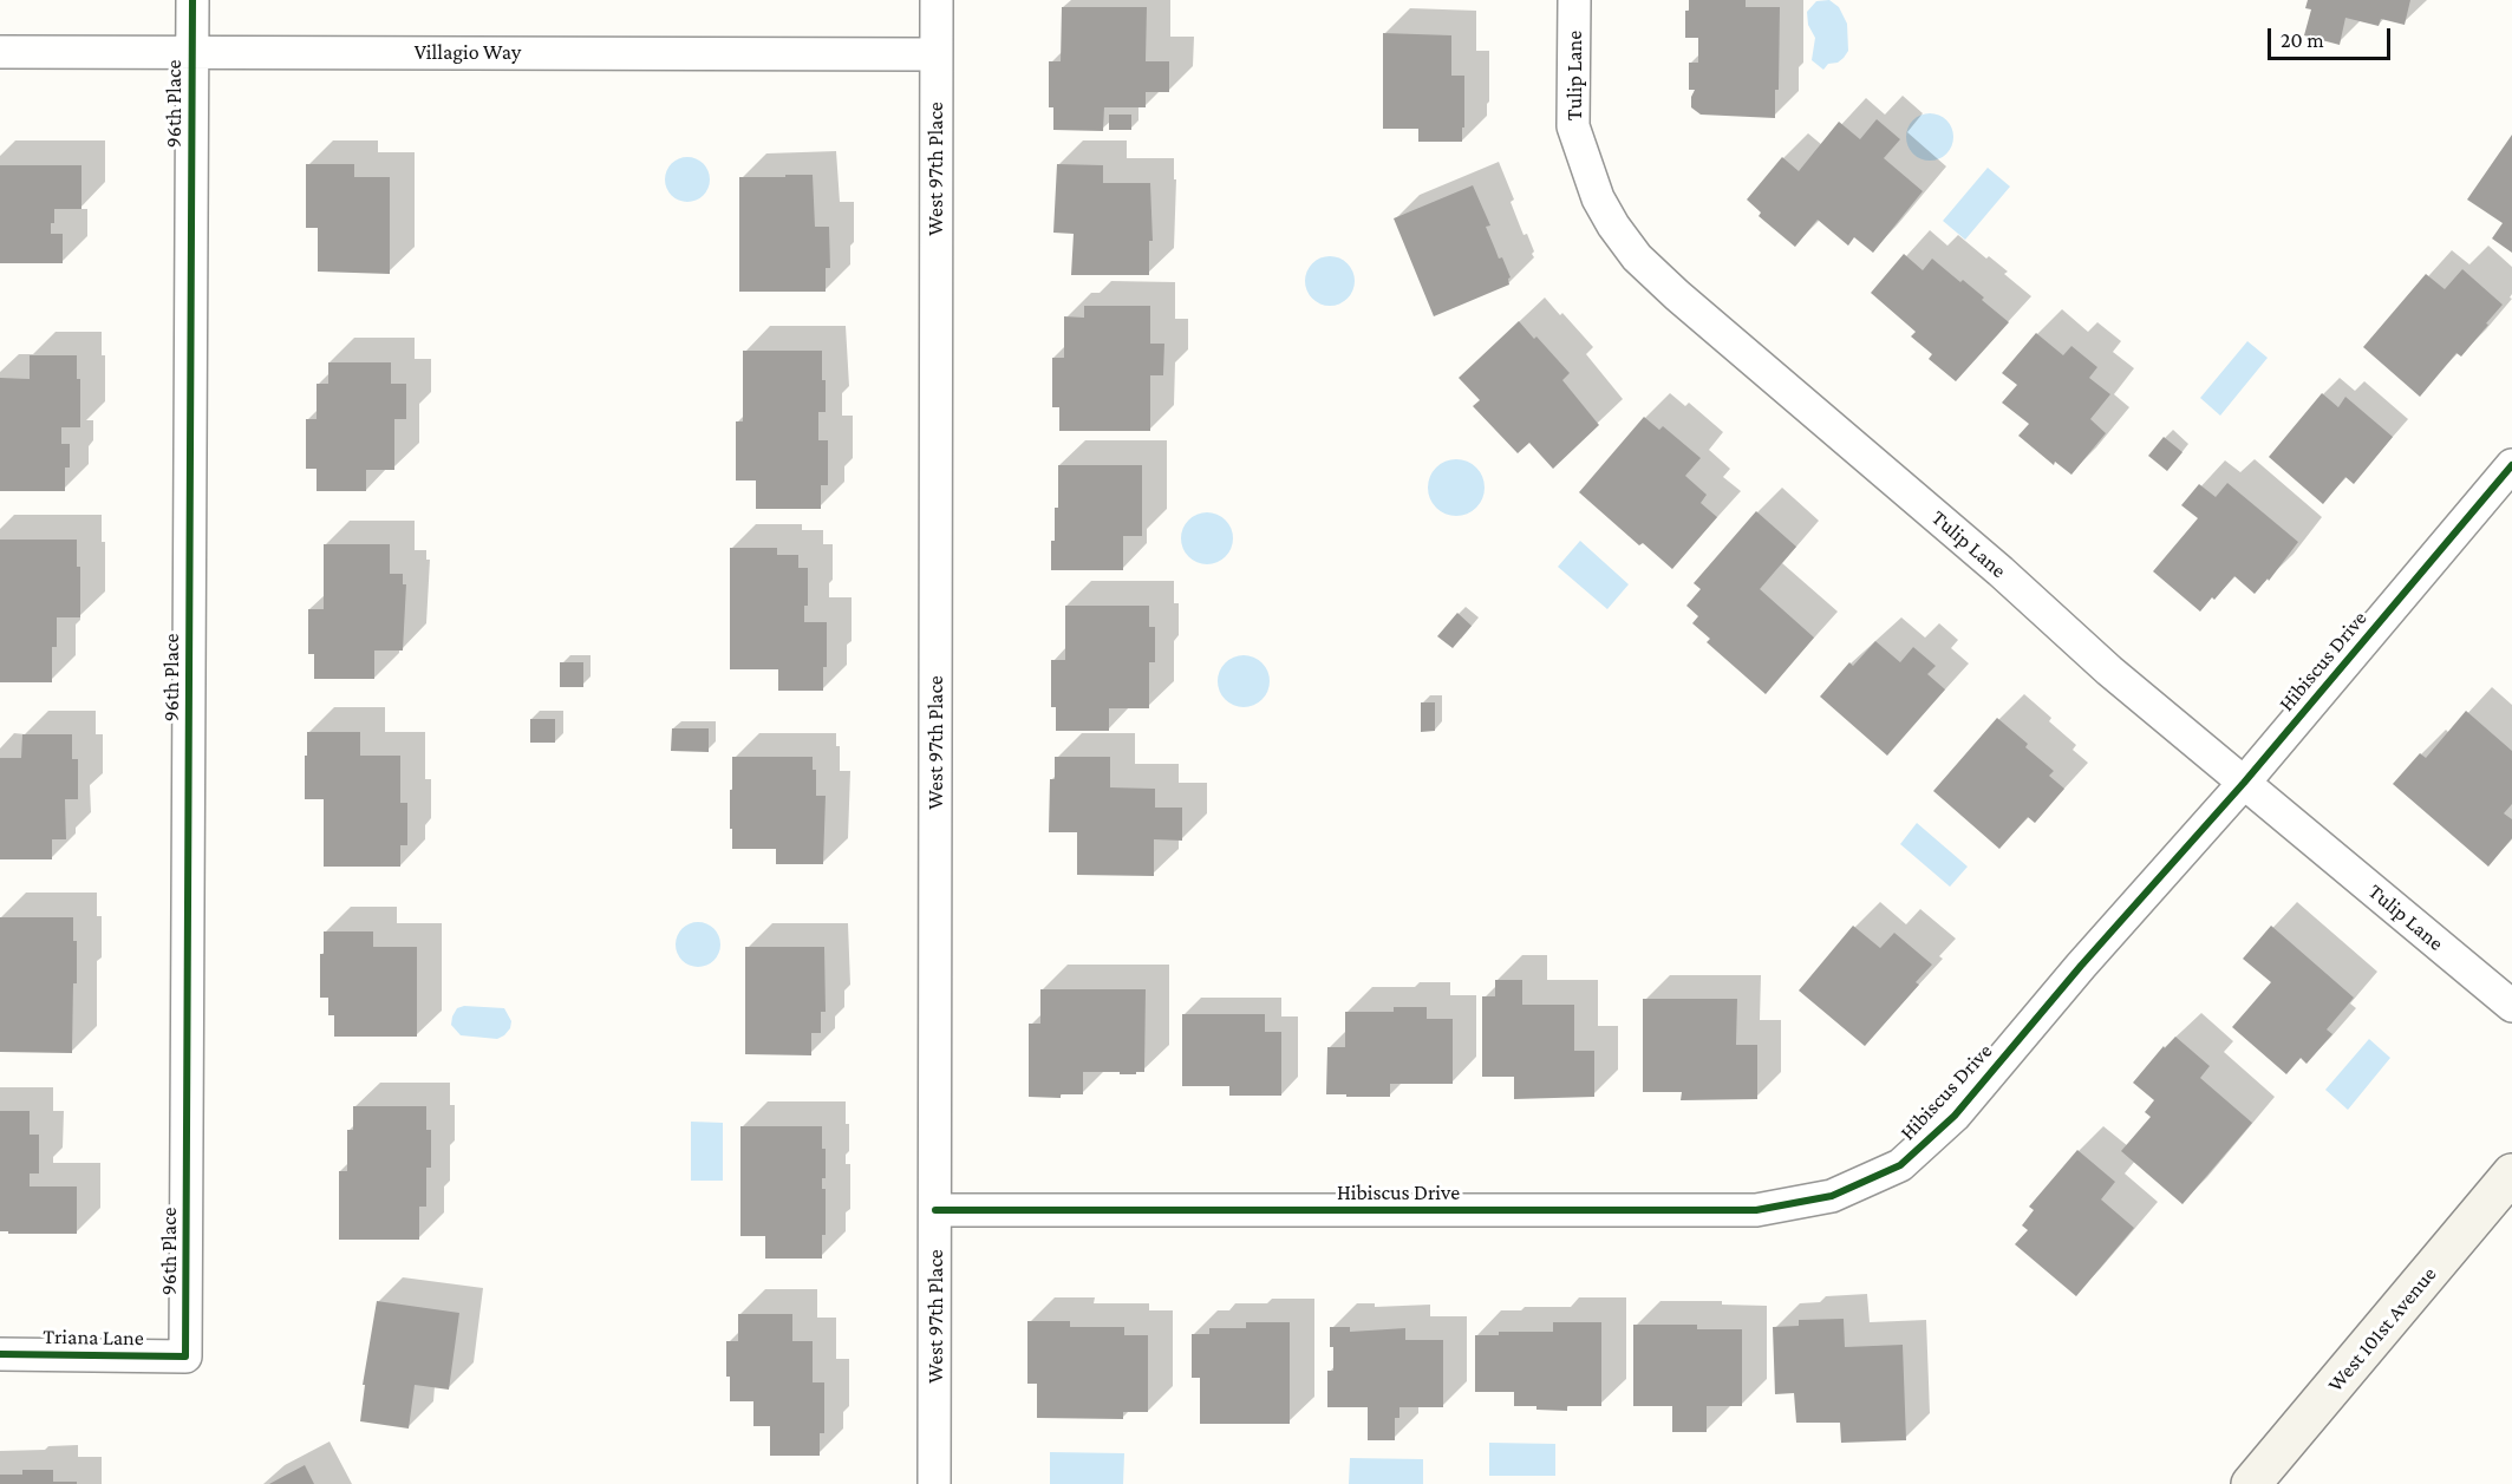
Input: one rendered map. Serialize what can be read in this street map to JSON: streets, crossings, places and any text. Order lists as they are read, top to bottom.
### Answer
{
  "streets": {
    "street": [
      "Villagio Way",
      "Tulip Lane",
      "96th Place",
      "West 97th Place",
      "Hibiscus Drive",
      "West 101st Avenue",
      "Triana Lane"
    ]
  },
  "crossings": [
    ["Villagio Way", "96th Place"],
    ["Villagio Way", "West 97th Place"],
    ["Tulip Lane", "Hibiscus Drive"],
    ["96th Place", "Triana Lane"],
    ["West 97th Place", "Hibiscus Drive"]
  ],
  "scale_bar": "20 m"
}
